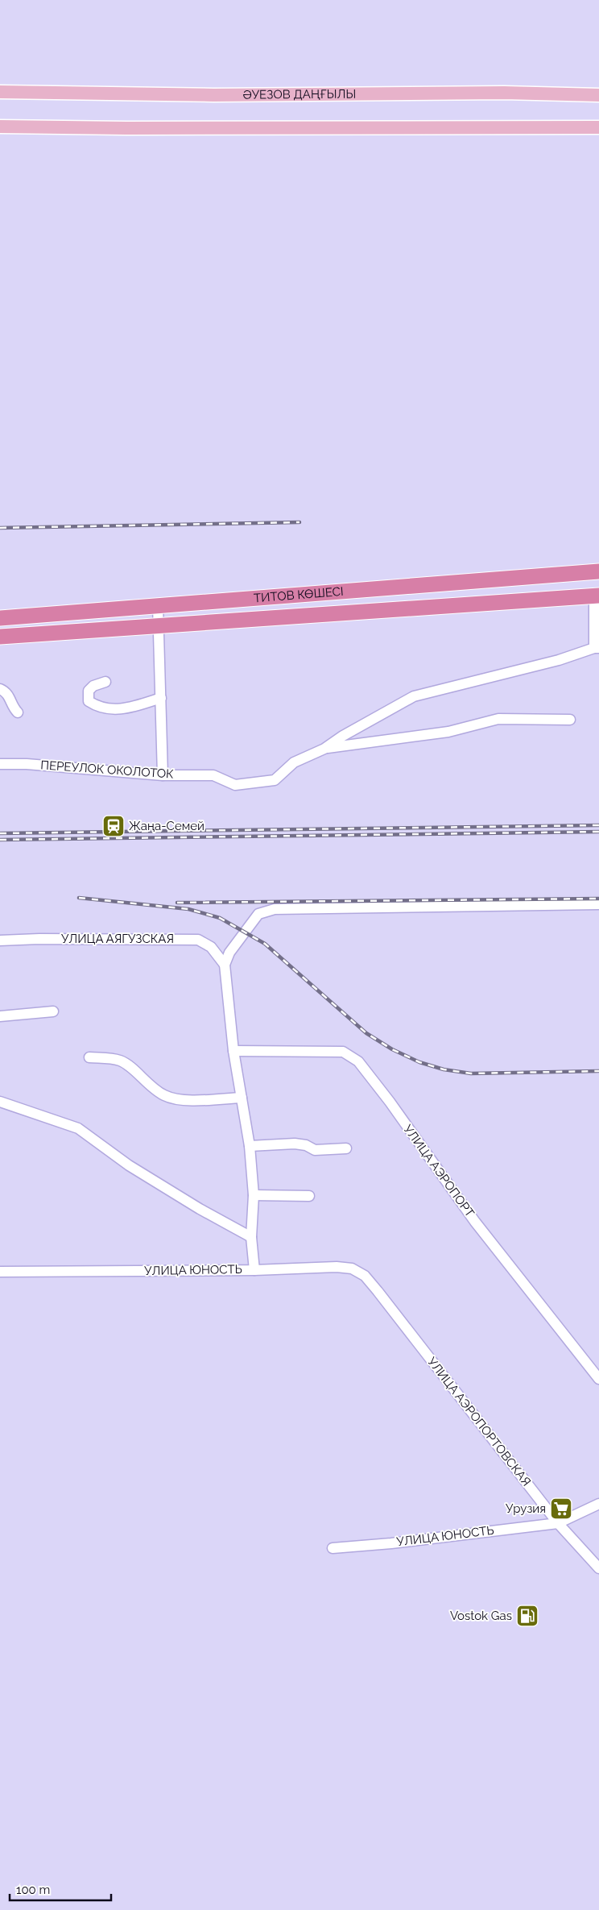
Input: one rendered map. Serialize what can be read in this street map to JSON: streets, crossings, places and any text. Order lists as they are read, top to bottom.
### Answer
{
  "streets": {
    "highway": ["ТИТОВ КӨШЕСІ"],
    "main road": ["ӘУЕЗОВ ДАҢҒЫЛЫ"],
    "street": [
      "ПЕРЕУЛОК ОКОЛОТОК",
      "УЛИЦА АЯГУЗСКАЯ",
      "УЛИЦА АЭРОПОРТ",
      "УЛИЦА ЮНОСТЬ",
      "УЛИЦА АЭРОПОРТОВСКАЯ"
    ]
  },
  "crossings": [
    ["УЛИЦА ЮНОСТЬ", "УЛИЦА АЭРОПОРТОВСКАЯ"]
  ],
  "places": {
    "station": ["Жаңа-Семей"],
    "supermarket": ["Урузия"],
    "fuel station": ["Vostok Gas"]
  },
  "scale_bar": "100 m"
}
